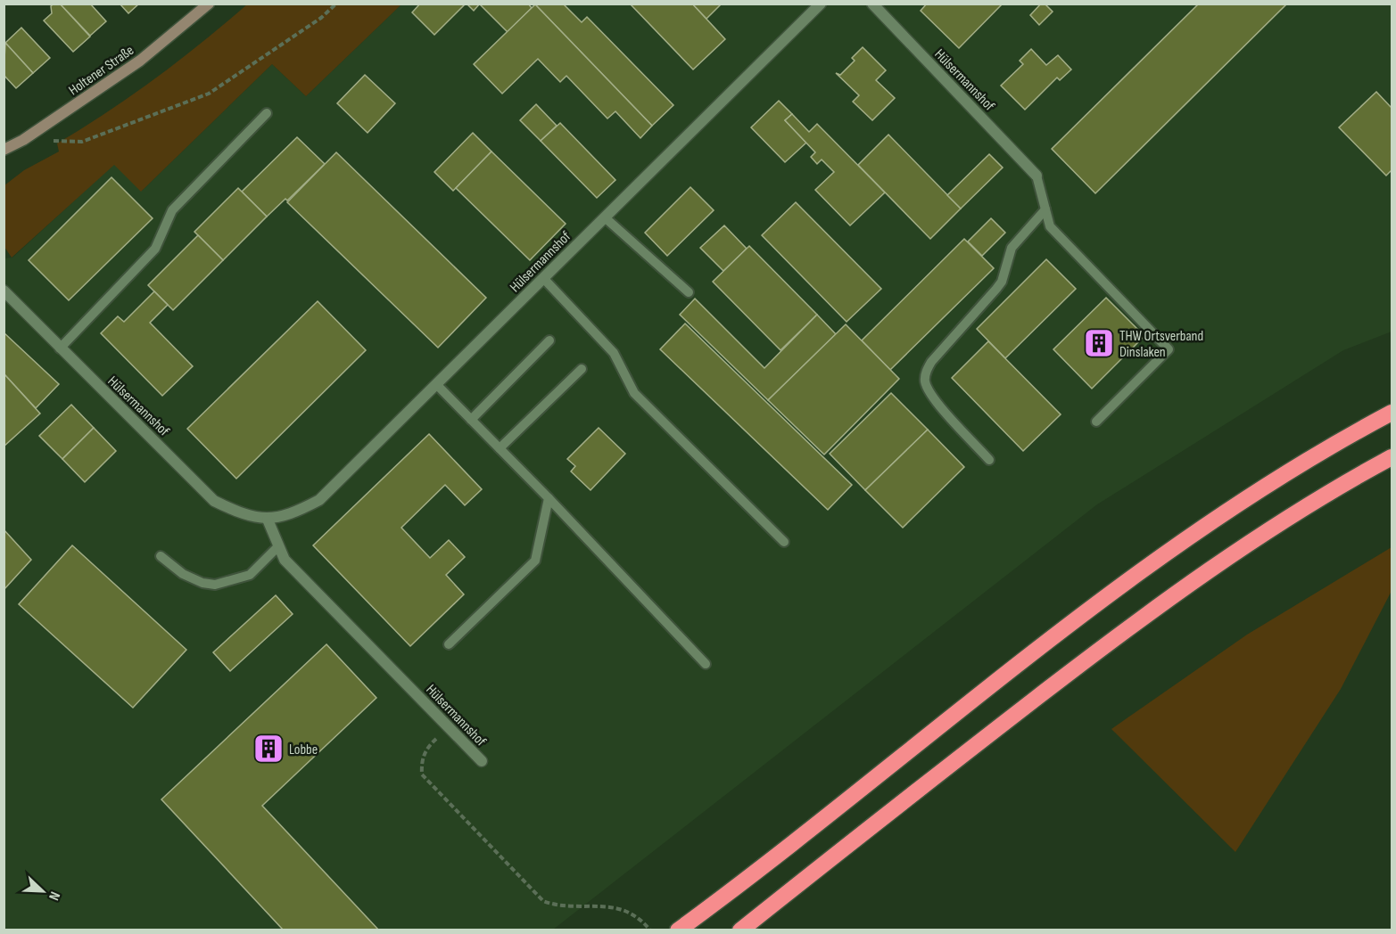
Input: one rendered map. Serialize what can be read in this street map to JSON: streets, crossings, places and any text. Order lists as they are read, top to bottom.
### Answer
{
  "streets": {
    "street": ["Holtener Straße", "Hülsermannshof"]
  },
  "places": {
    "building": ["THW Ortsverband Dinslaken", "Lobbe"]
  },
  "north": "bottom right"
}
